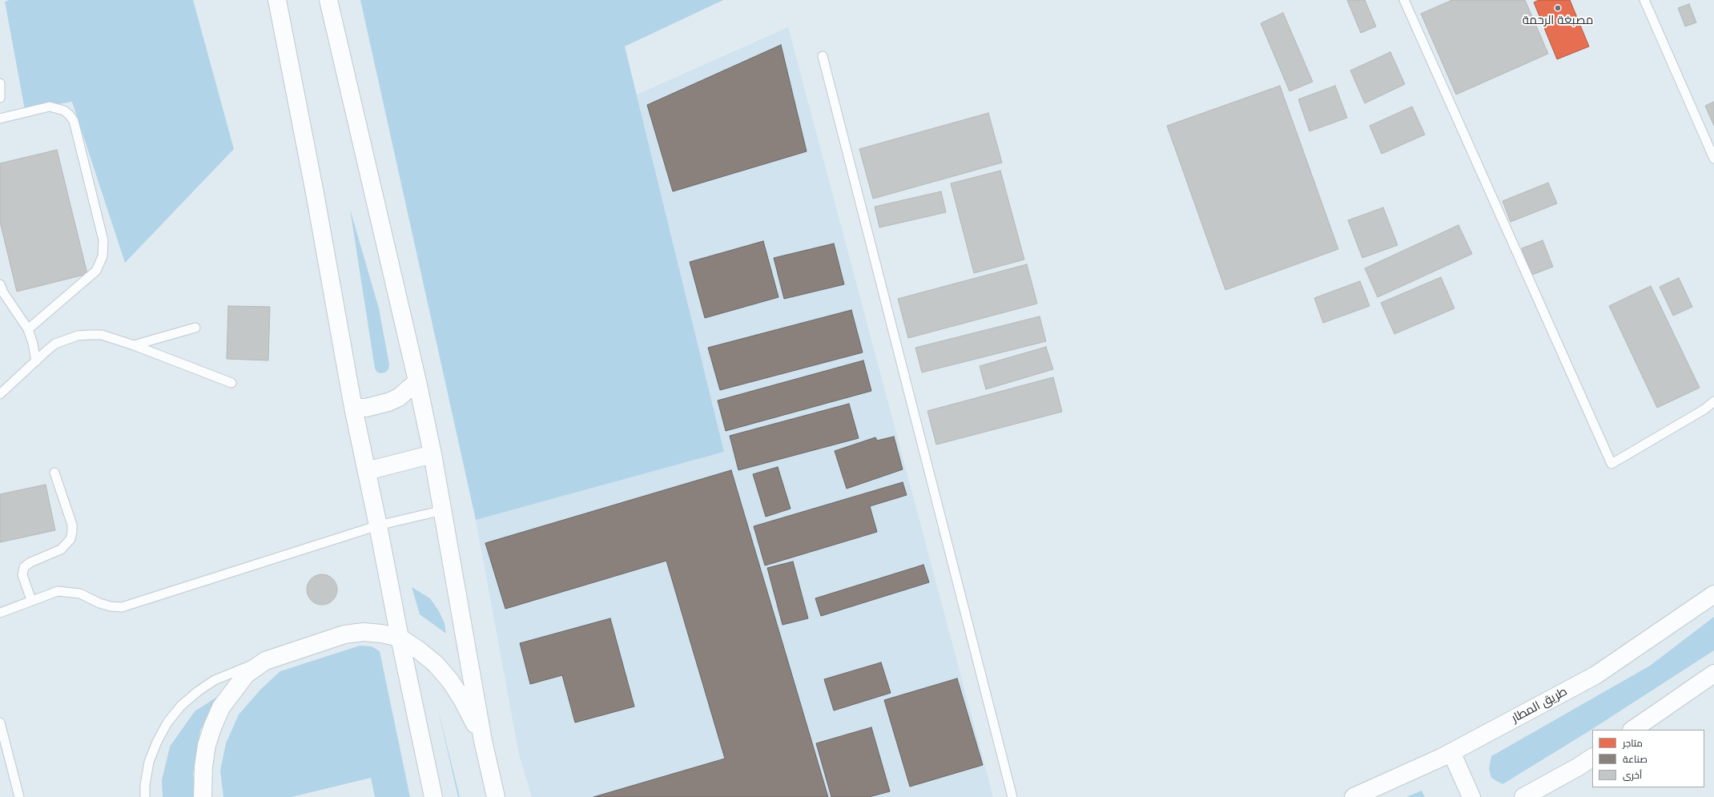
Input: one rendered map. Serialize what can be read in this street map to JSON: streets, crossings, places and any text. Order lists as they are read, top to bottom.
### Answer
{
  "streets": {
    "main road": ["طريق المطار"]
  },
  "places": ["مصبغة الرحمة"],
  "legend": ["متاجر", "صناعة", "أخرى"]
}
